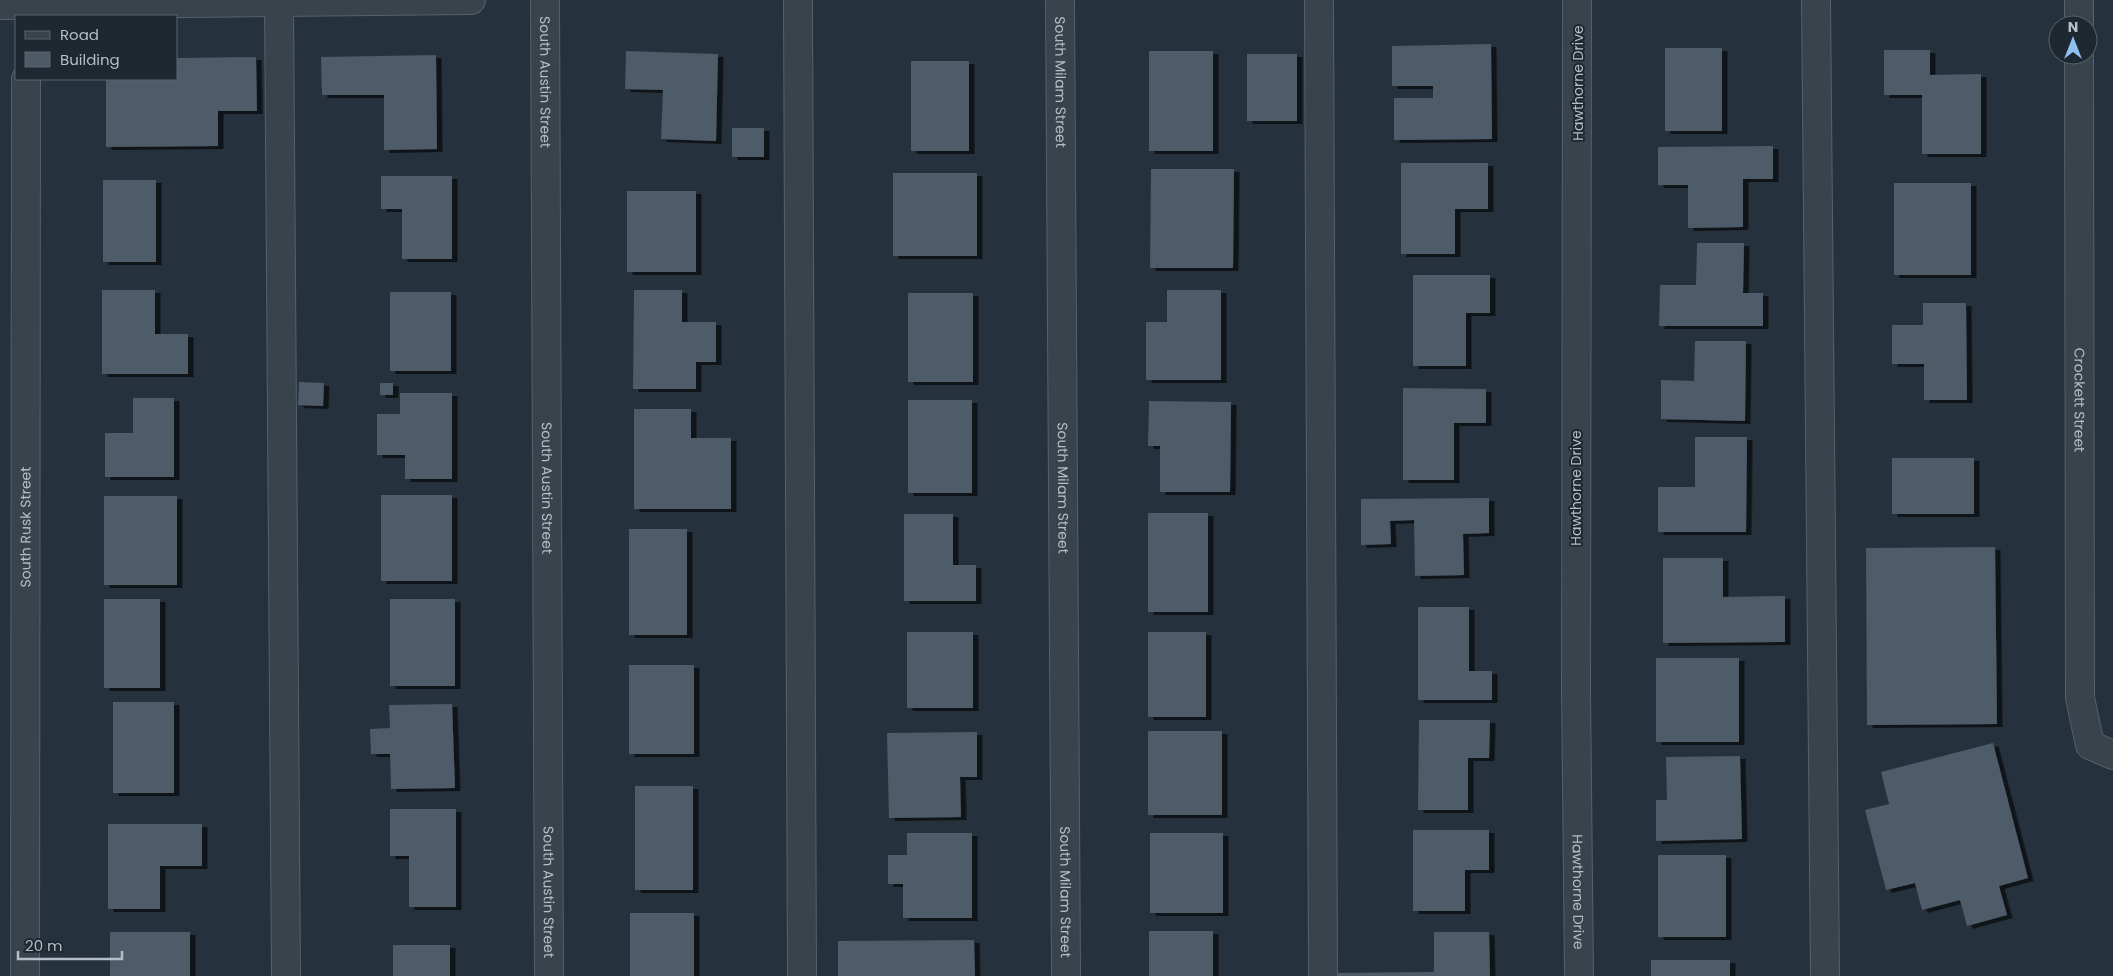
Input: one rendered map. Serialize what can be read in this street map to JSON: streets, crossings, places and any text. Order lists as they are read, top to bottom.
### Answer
{
  "streets": {
    "street": [
      "South Austin Street",
      "South Milam Street",
      "Hawthorne Drive",
      "Crockett Street",
      "South Rusk Street"
    ]
  },
  "legend": ["Road", "Building"],
  "scale_bar": "20 m",
  "north": "top"
}
